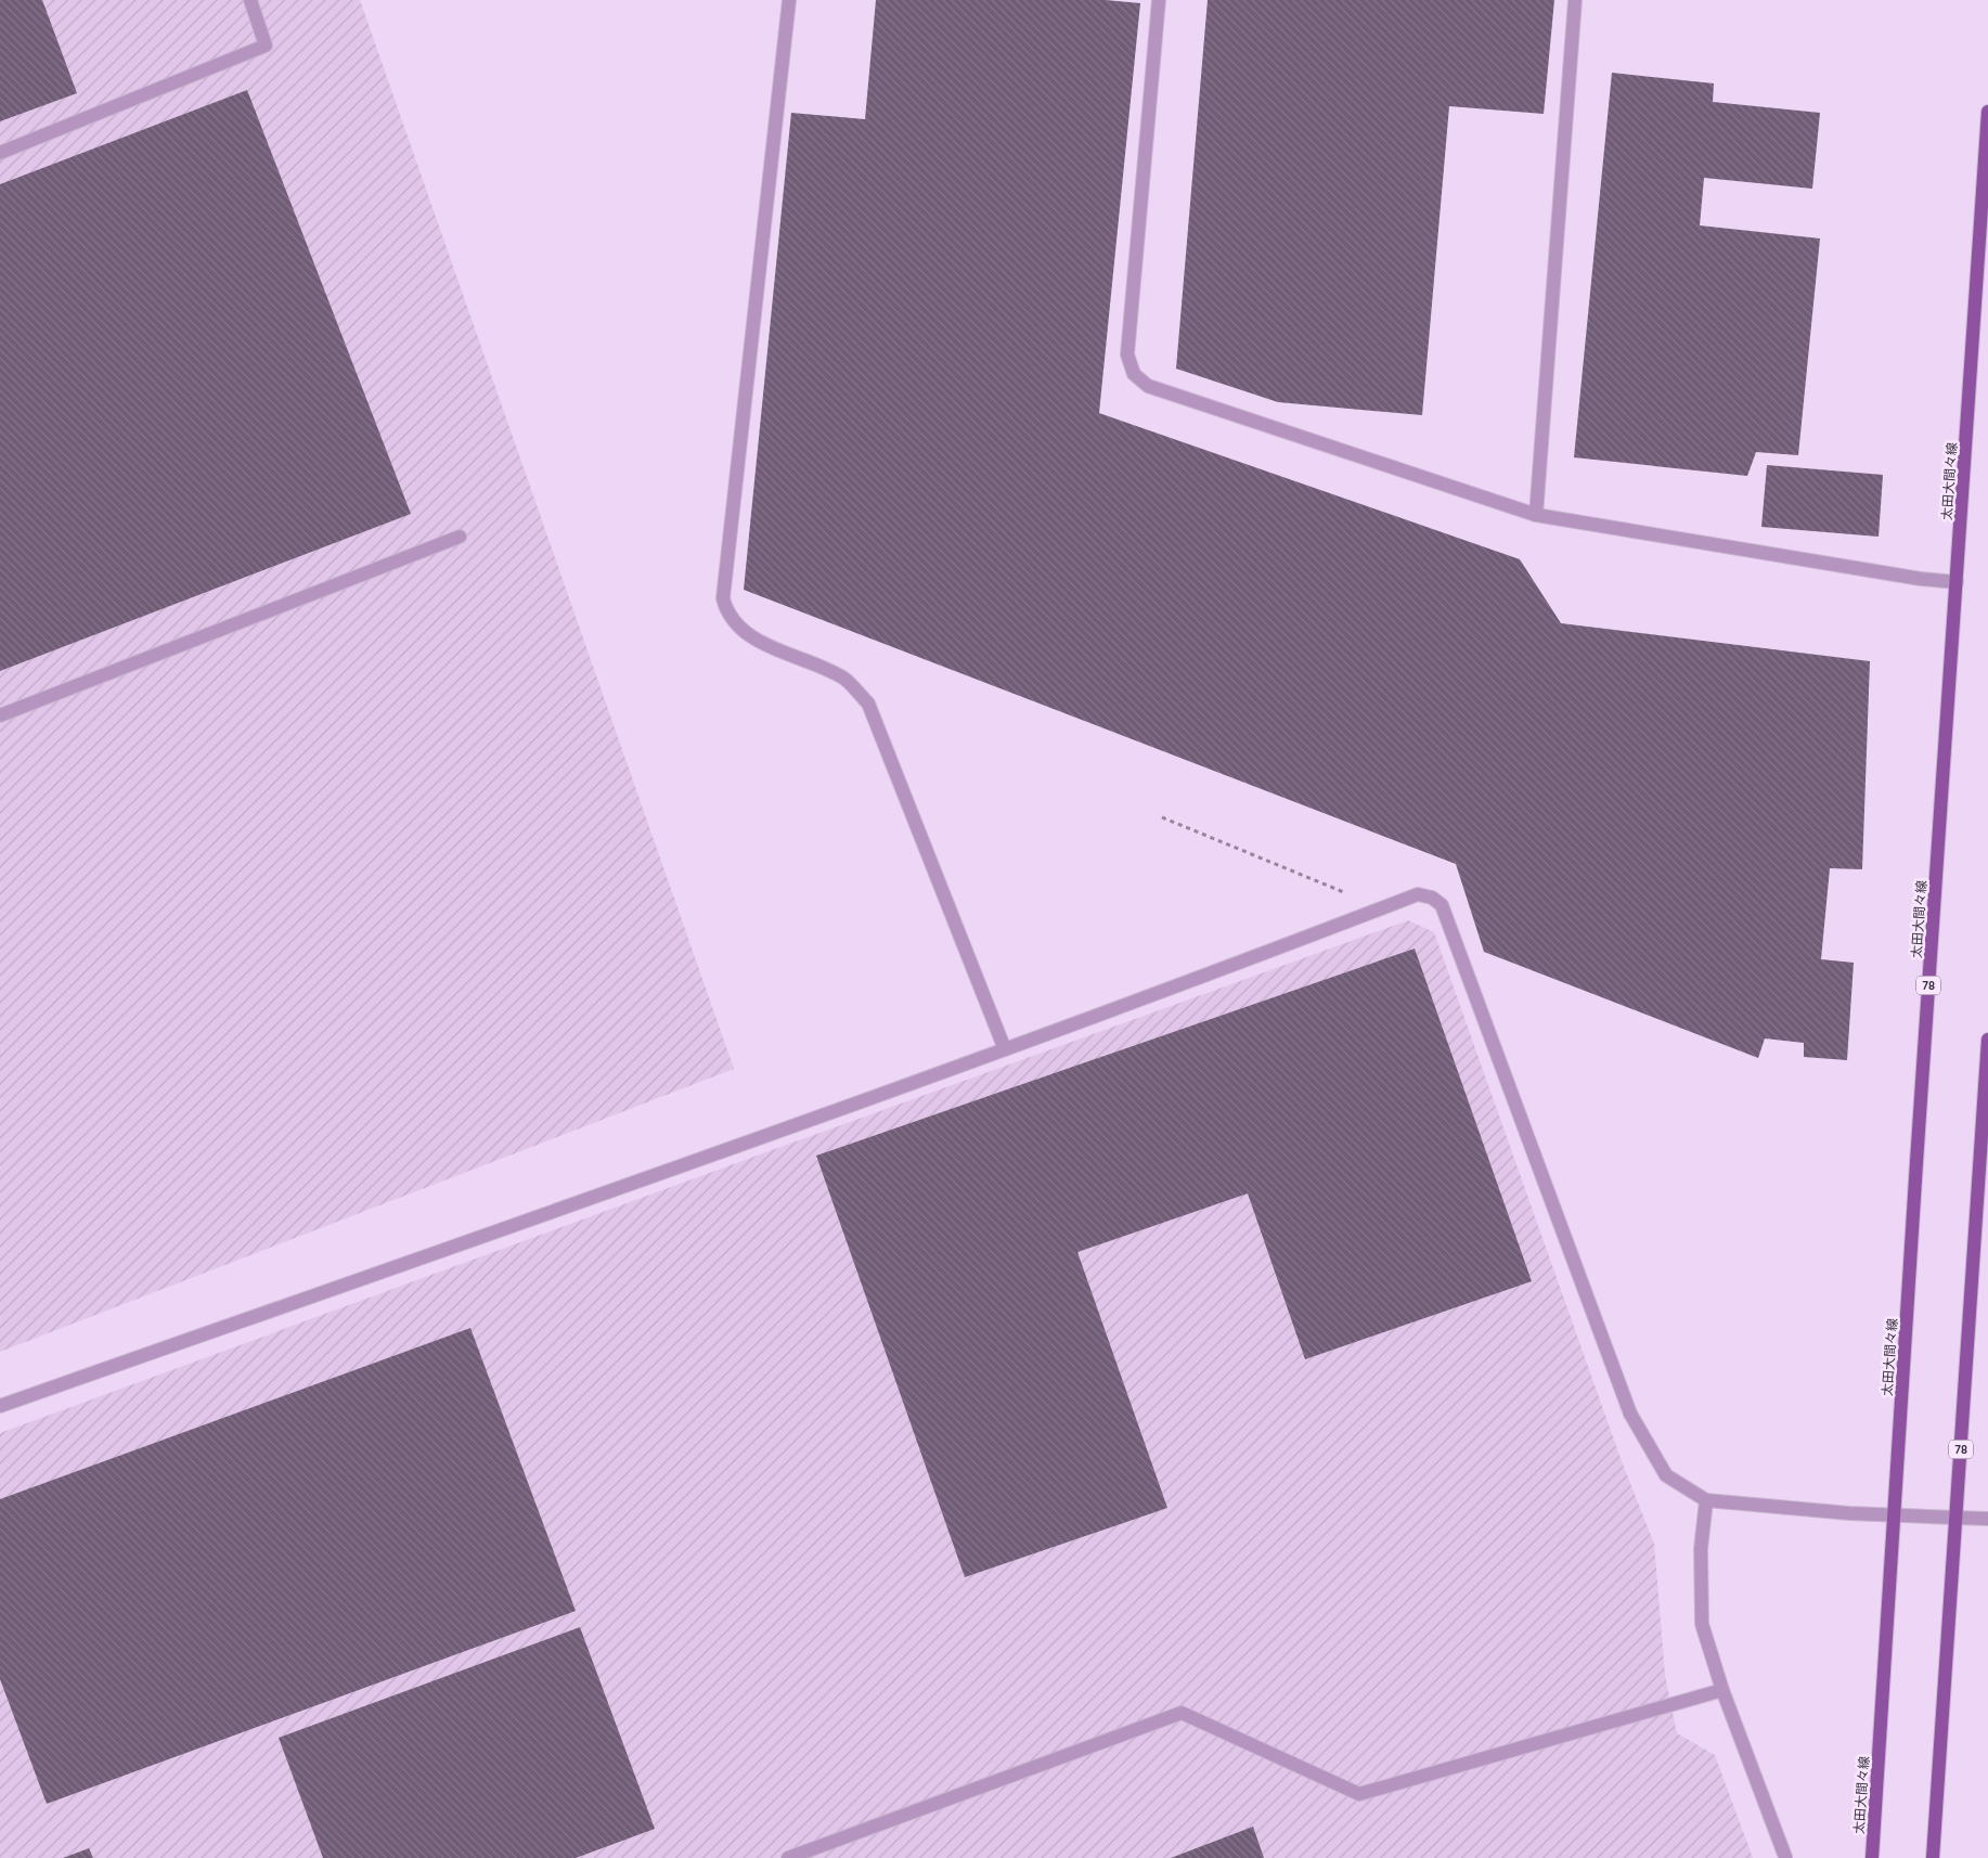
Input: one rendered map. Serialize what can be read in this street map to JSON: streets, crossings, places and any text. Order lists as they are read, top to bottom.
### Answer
{
  "streets": {
    "main road": ["太田大間々線", "78"]
  }
}
